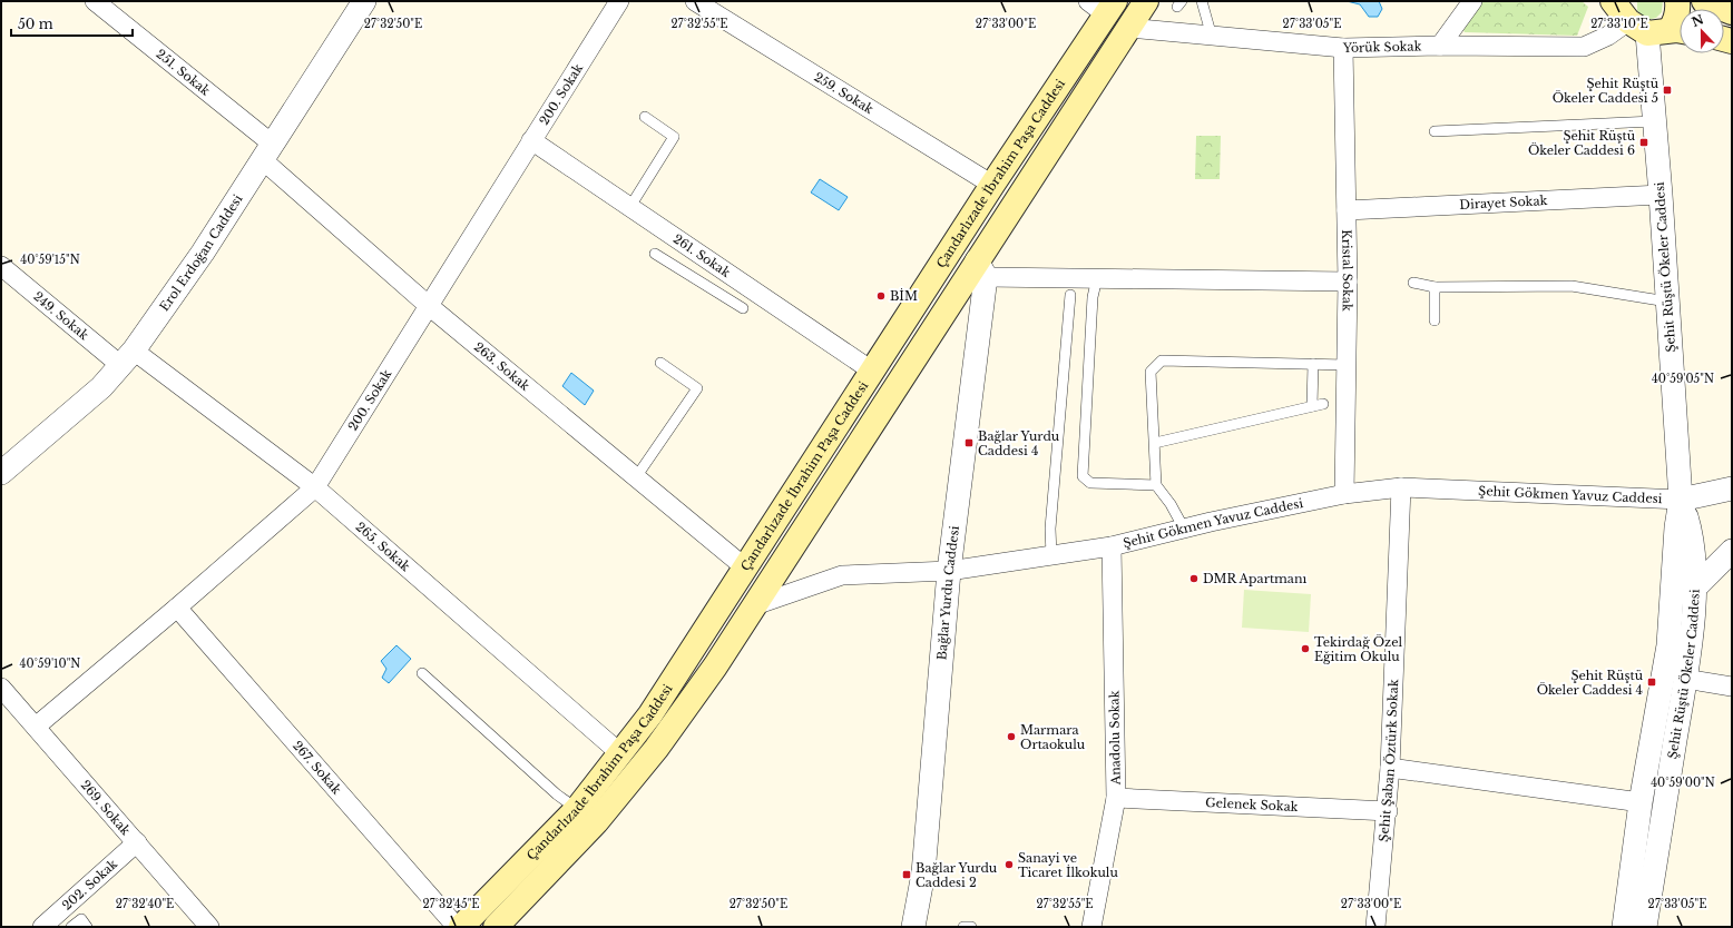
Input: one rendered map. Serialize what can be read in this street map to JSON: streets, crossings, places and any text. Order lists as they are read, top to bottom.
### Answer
{
  "streets": {
    "main road": ["Çandarlızade İbrahim Paşa Caddesi"],
    "street": [
      "Yörük Sokak",
      "251. Sokak",
      "259. Sokak",
      "200. Sokak",
      "Dirayet Sokak",
      "Erol Erdoğan Caddesi",
      "261. Sokak",
      "Şehit Rüştü Ökeler Caddesi",
      "Kristal Sokak",
      "249. Sokak",
      "263. Sokak",
      "Şehit Gökmen Yavuz Caddesi",
      "265. Sokak",
      "Bağlar Yurdu Caddesi",
      "Anadolu Sokak",
      "Şehit Şaban Öztürk Sokak",
      "267. Sokak",
      "Gelenek Sokak",
      "269. Sokak",
      "202. Sokak"
    ]
  },
  "crossings": [
    ["Yörük Sokak", "Çandarlızade İbrahim Paşa Caddesi"],
    ["Yörük Sokak", "Şehit Rüştü Ökeler Caddesi"],
    ["Yörük Sokak", "Kristal Sokak"],
    ["251. Sokak", "Erol Erdoğan Caddesi"],
    ["251. Sokak", "263. Sokak"],
    ["259. Sokak", "Çandarlızade İbrahim Paşa Caddesi"],
    ["200. Sokak", "261. Sokak"],
    ["200. Sokak", "263. Sokak"],
    ["200. Sokak", "265. Sokak"],
    ["200. Sokak", "267. Sokak"],
    ["200. Sokak", "269. Sokak"],
    ["Çandarlızade İbrahim Paşa Caddesi", "261. Sokak"],
    ["Çandarlızade İbrahim Paşa Caddesi", "263. Sokak"],
    ["Çandarlızade İbrahim Paşa Caddesi", "Şehit Gökmen Yavuz Caddesi"],
    ["Çandarlızade İbrahim Paşa Caddesi", "265. Sokak"],
    ["Çandarlızade İbrahim Paşa Caddesi", "Bağlar Yurdu Caddesi"],
    ["Dirayet Sokak", "Şehit Rüştü Ökeler Caddesi"],
    ["Dirayet Sokak", "Kristal Sokak"],
    ["Erol Erdoğan Caddesi", "249. Sokak"],
    ["Erol Erdoğan Caddesi", "263. Sokak"],
    ["Erol Erdoğan Caddesi", "265. Sokak"],
    ["Şehit Rüştü Ökeler Caddesi", "Şehit Gökmen Yavuz Caddesi"],
    ["Kristal Sokak", "Şehit Gökmen Yavuz Caddesi"],
    ["249. Sokak", "265. Sokak"],
    ["Şehit Gökmen Yavuz Caddesi", "Bağlar Yurdu Caddesi"],
    ["Şehit Gökmen Yavuz Caddesi", "Anadolu Sokak"],
    ["Şehit Gökmen Yavuz Caddesi", "Şehit Şaban Öztürk Sokak"],
    ["Anadolu Sokak", "Gelenek Sokak"],
    ["Şehit Şaban Öztürk Sokak", "Gelenek Sokak"],
    ["269. Sokak", "202. Sokak"]
  ],
  "places": {
    "transit": [
      "Şehit Rüştü Ökeler Caddesi 5",
      "Şehit Rüştü Ökeler Caddesi 6",
      "Bağlar Yurdu Caddesi 4",
      "Şehit Rüştü Ökeler Caddesi 4",
      "Bağlar Yurdu Caddesi 2"
    ],
    "other": [
      "BİM",
      "DMR Apartmanı",
      "Tekirdağ Özel Eğitim Okulu",
      "Marmara Ortaokulu",
      "Sanayi ve Ticaret İlkokulu"
    ]
  },
  "scale_bar": "50 m",
  "north": "top",
  "coordinates": [
    "27°32'50\"E",
    "27°32'55\"E",
    "27°33'00\"E",
    "27°33'05\"E",
    "27°33'10\"E",
    "40°59'15\"N",
    "40°59'05\"N",
    "40°59'10\"N",
    "40°59'00\"N",
    "27°32'40\"E",
    "27°32'45\"E"
  ]
}
